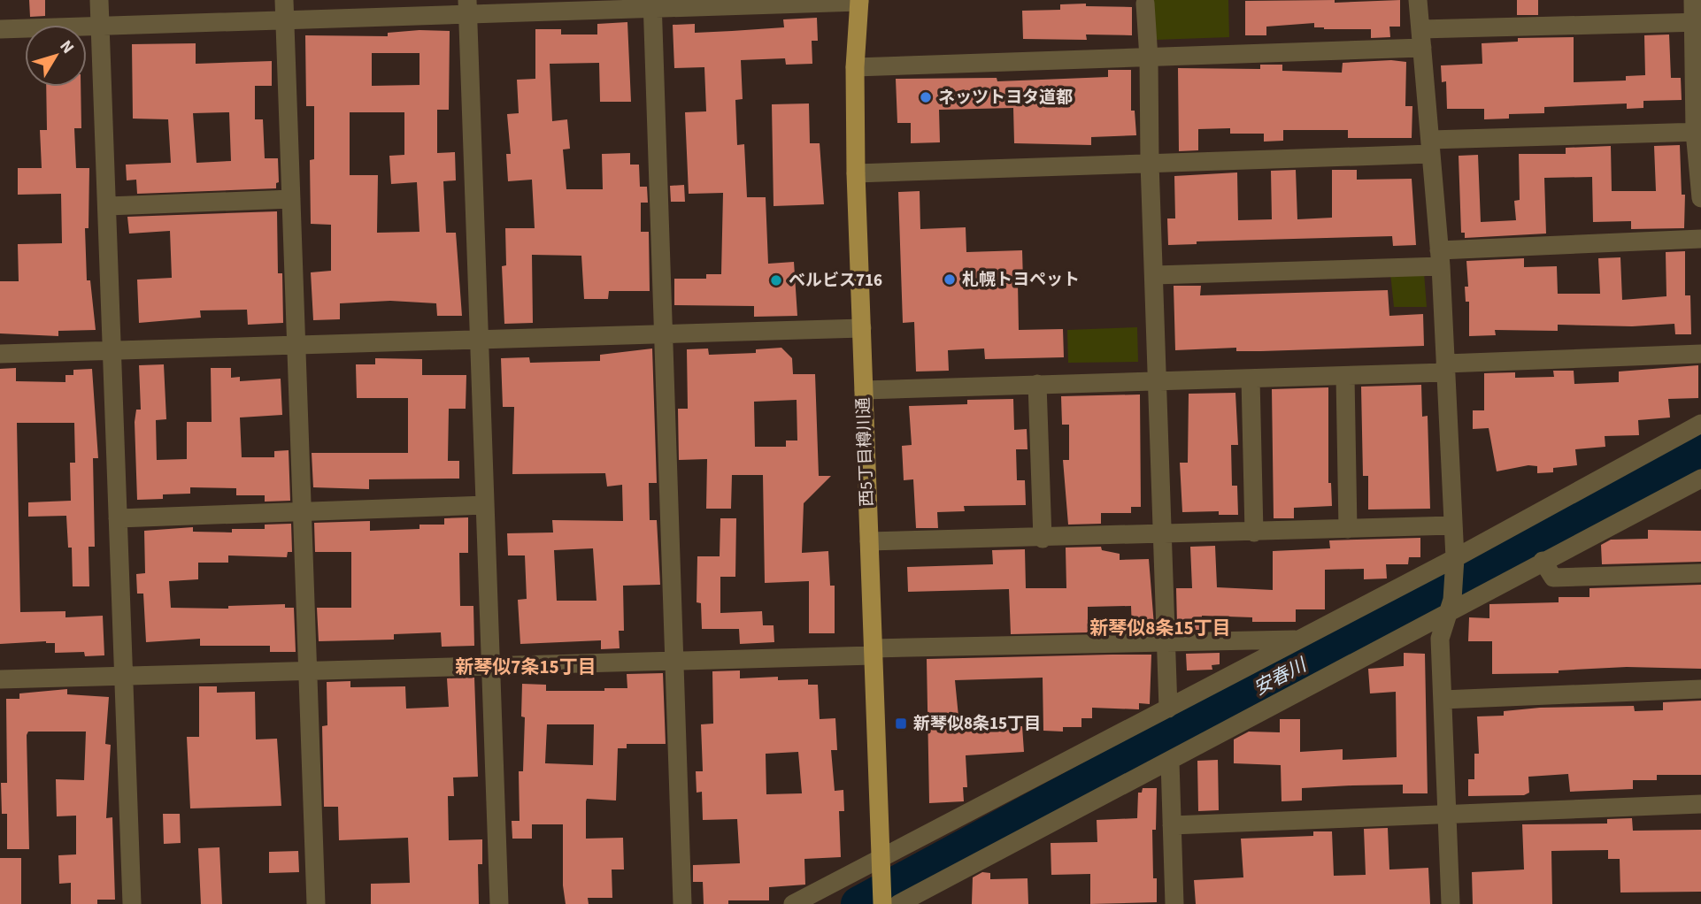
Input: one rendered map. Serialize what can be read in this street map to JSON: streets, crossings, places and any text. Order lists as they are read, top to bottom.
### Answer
{
  "streets": {
    "main road": ["西5丁目樽川通"]
  },
  "districts": ["新琴似8条15丁目", "新琴似7条15丁目"],
  "water": ["安春川"],
  "places": {
    "other": ["ネッツトヨタ道都", "札幌トヨペット", "ベルビス716"],
    "transit": ["新琴似8条15丁目"]
  },
  "north": "top right"
}
